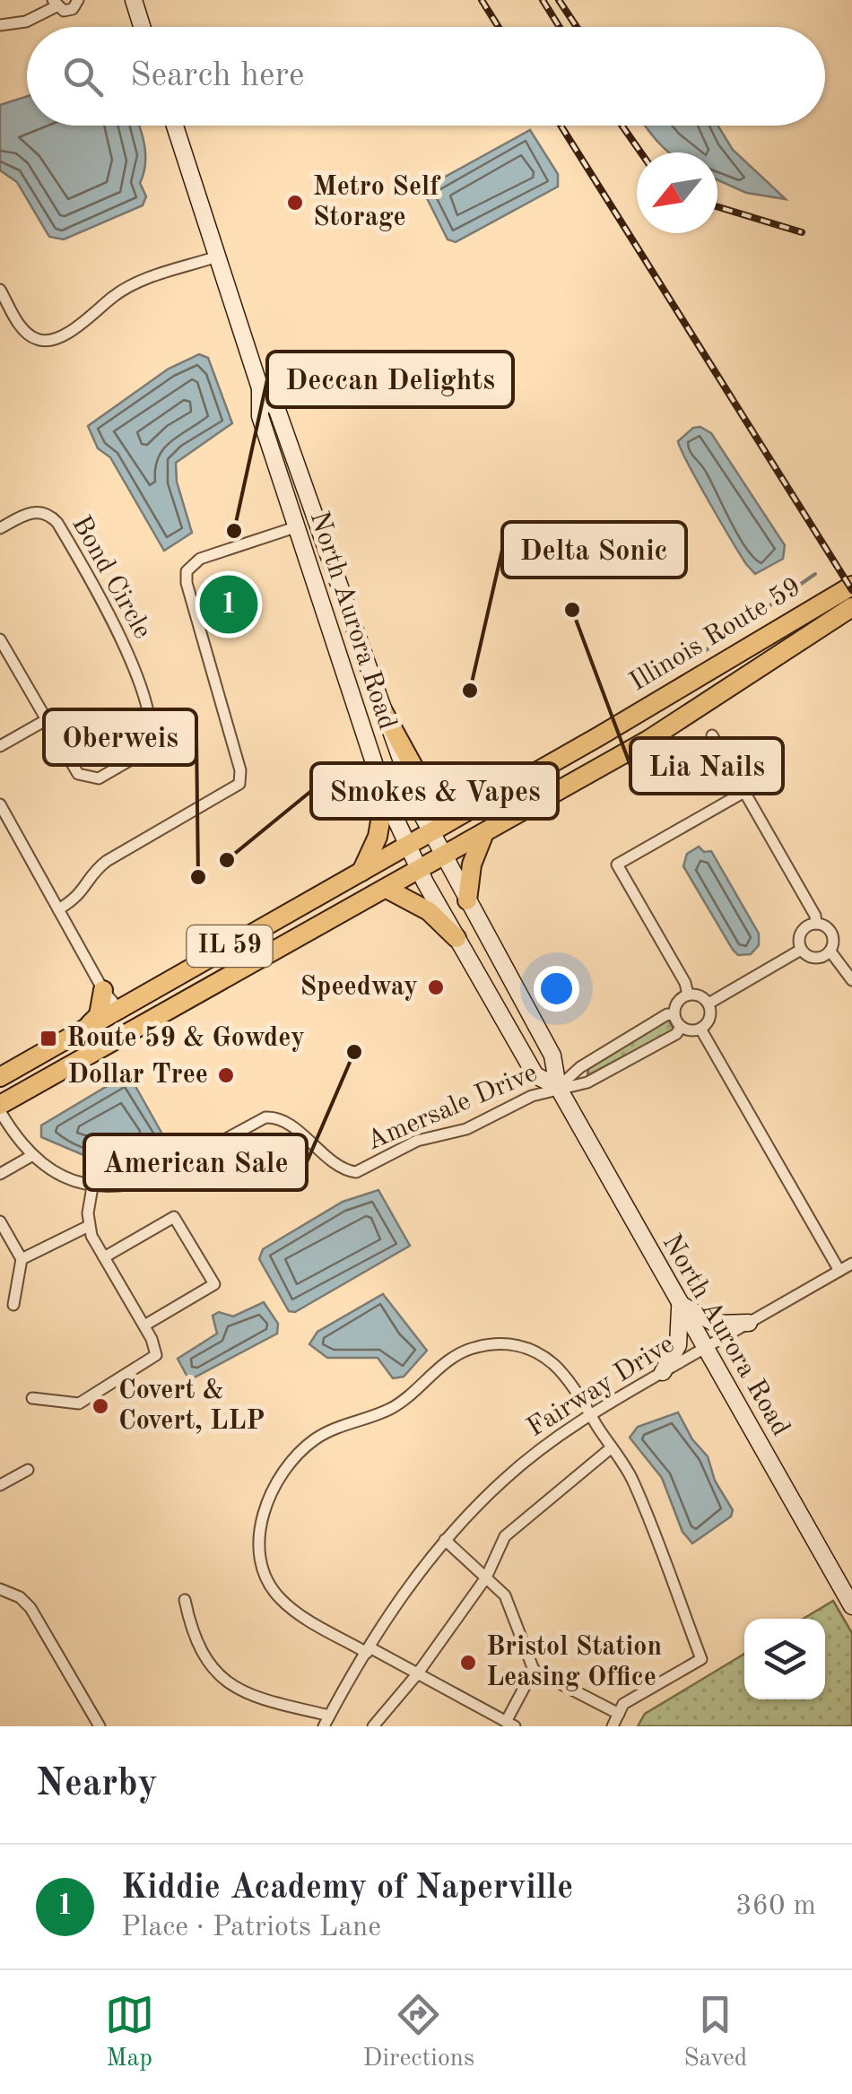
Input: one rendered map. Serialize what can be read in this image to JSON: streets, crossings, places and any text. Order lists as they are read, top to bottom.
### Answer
{
  "streets": {
    "main road": ["North Aurora Road", "Illinois Route 59", "IL 59"],
    "street": ["Bond Circle", "Amersale Drive", "Fairway Drive"]
  },
  "crossings": [
    ["North Aurora Road", "Illinois Route 59"],
    ["North Aurora Road", "Amersale Drive"],
    ["North Aurora Road", "Fairway Drive"],
    ["Illinois Route 59", "Amersale Drive"]
  ],
  "places": {
    "other": [
      "Metro Self Storage",
      "Deccan Delights",
      "Lia Nails",
      "Delta Sonic",
      "Smokes & Vapes",
      "Oberweis",
      "Speedway",
      "American Sale",
      "Dollar Tree",
      "Covert & Covert, LLP",
      "Bristol Station Leasing Office"
    ],
    "transit": ["Route 59 & Gowdey"]
  },
  "north": "bottom left",
  "page": {
    "search": "Search here",
    "pins": "1",
    "heading": "Nearby",
    "list": [
      {
        "mark": "1",
        "name": "Kiddie Academy of Naperville",
        "note": "Place · Patriots Lane",
        "value": "360 m"
      }
    ],
    "nav": ["Map", "Directions", "Saved"]
  }
}
